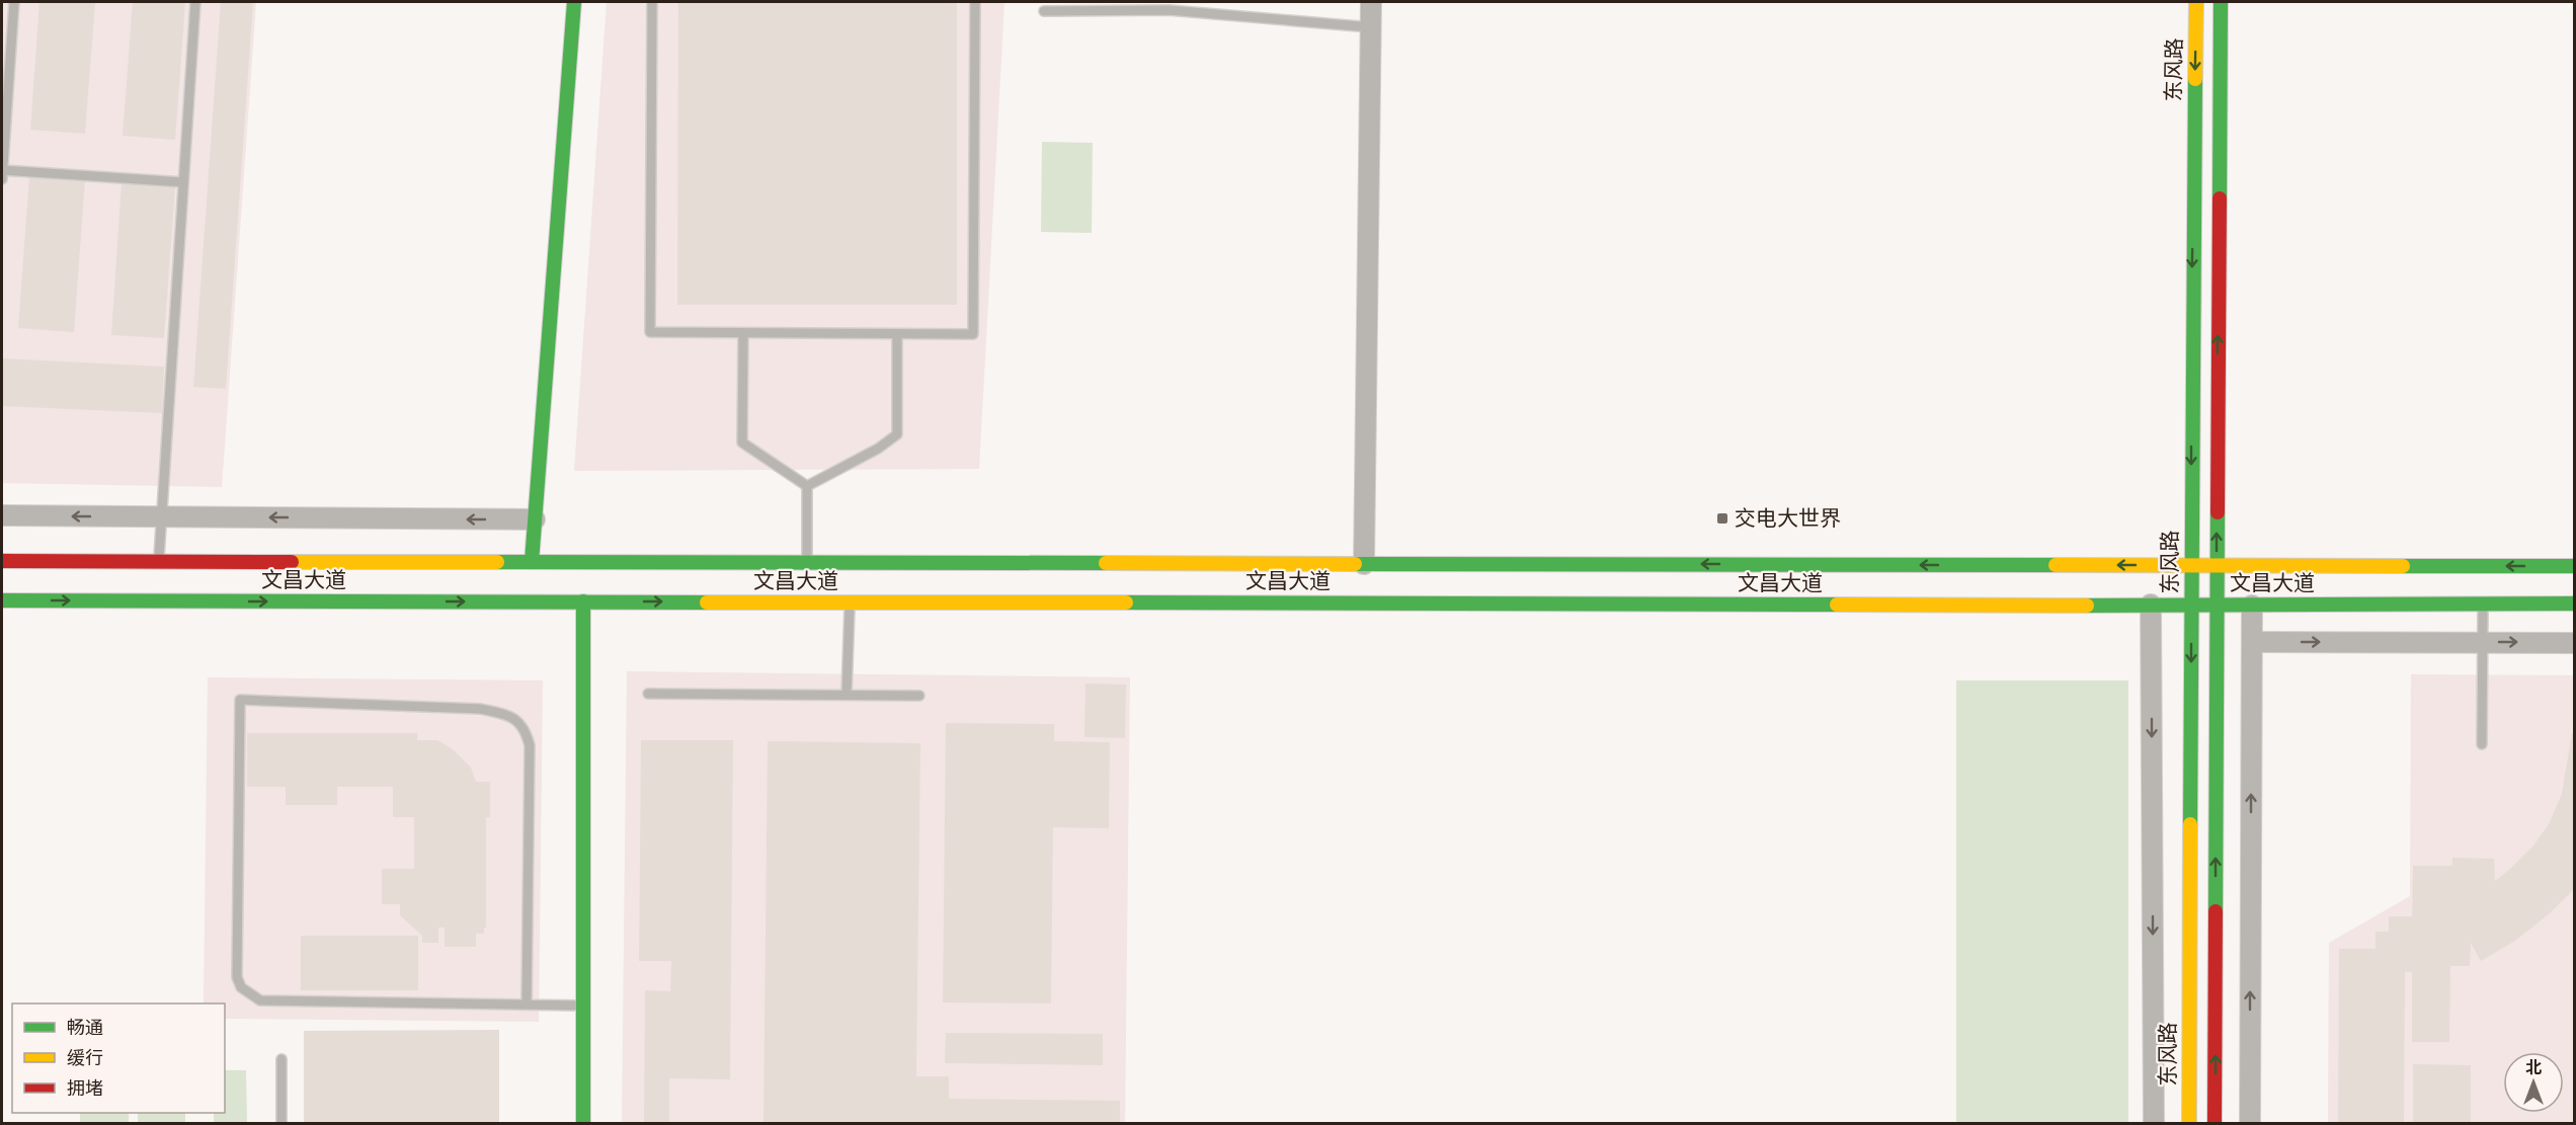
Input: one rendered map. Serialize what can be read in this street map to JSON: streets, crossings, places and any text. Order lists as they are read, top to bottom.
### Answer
{
  "streets": {
    "main road": ["东风路", "文昌大道"]
  },
  "crossings": [
    ["东风路", "文昌大道"]
  ],
  "places": {
    "transit": ["交电大世界"]
  },
  "legend": ["畅通", "缓行", "拥堵"],
  "north": "top"
}
